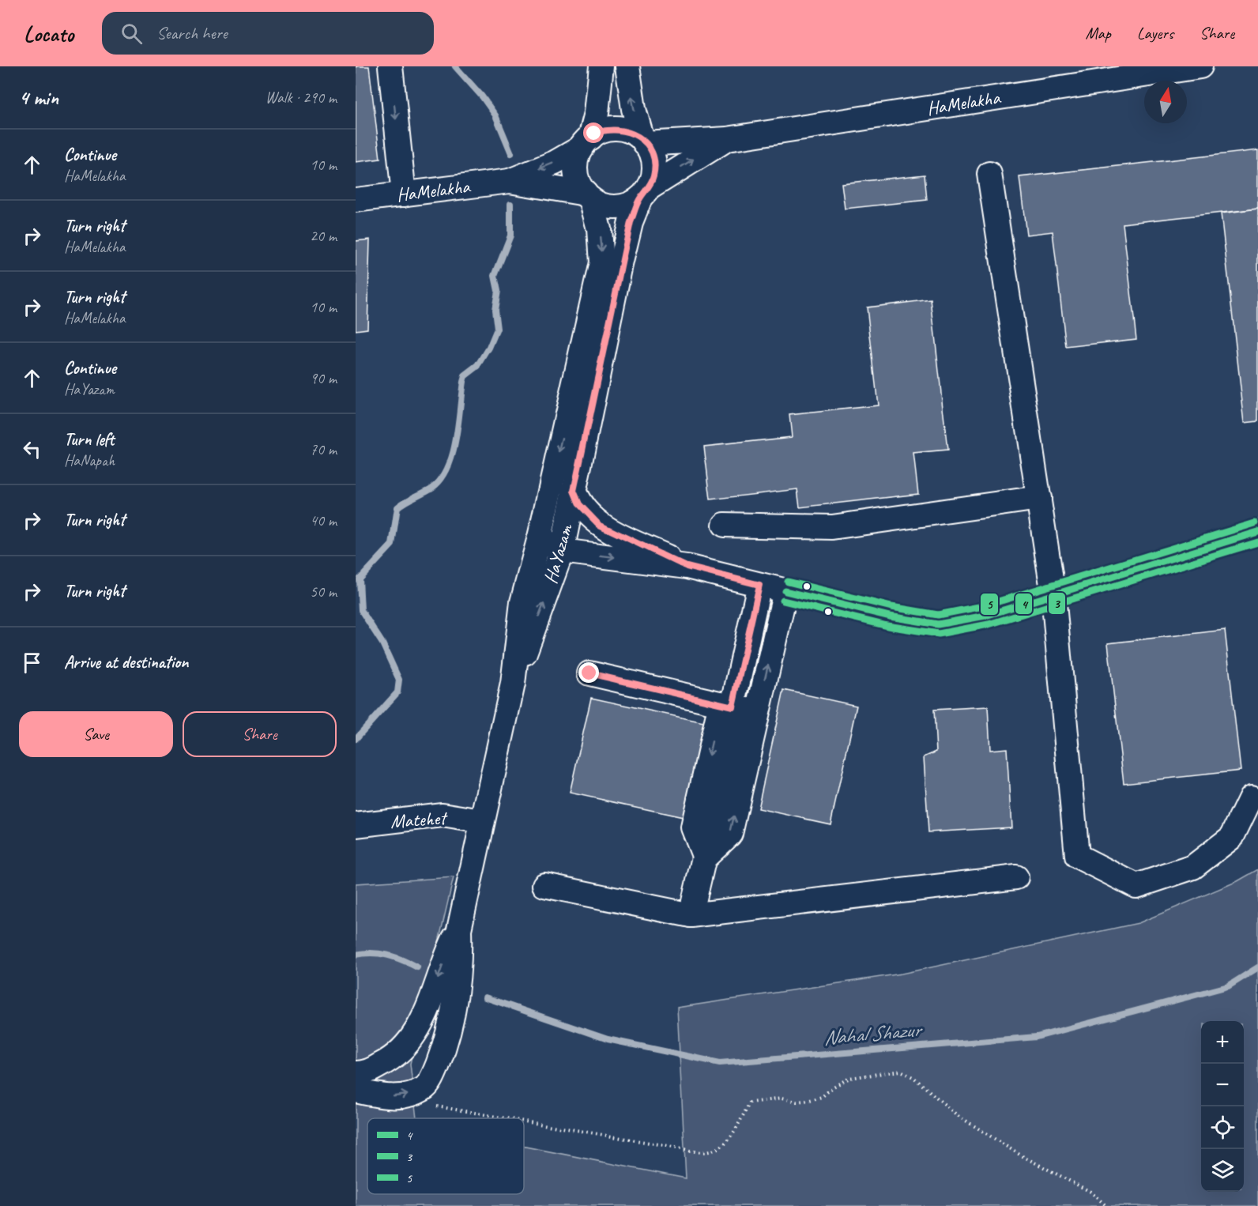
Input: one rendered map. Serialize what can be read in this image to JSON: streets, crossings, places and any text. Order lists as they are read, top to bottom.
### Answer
{
  "streets": {
    "street": ["HaMelakha", "HaYazam", "Matehet"]
  },
  "crossings": [
    ["HaMelakha", "HaYazam"],
    ["HaYazam", "Matehet"]
  ],
  "water": ["Nahal Shazur"],
  "lines": ["transit line 5", "transit line 4", "transit line 3"],
  "legend": ["4", "3", "5"],
  "north": "top",
  "page": {
    "header": "Locato",
    "search": "Search here",
    "nav": ["Map", "Layers", "Share"],
    "heading": ["4 min", "Walk · 290 m"],
    "list": [
      ["Continue", "HaMelakha", "10 m"],
      ["Turn right", "HaMelakha", "20 m"],
      ["Turn right", "HaMelakha", "10 m"],
      ["Continue", "HaYazam", "90 m"],
      ["Turn left", "HaNapah", "70 m"],
      ["Turn right", "40 m"],
      ["Turn right", "50 m"],
      "Arrive at destination"
    ],
    "buttons": ["Save", "Share"],
    "map_buttons": ["+", "−"]
  }
}
